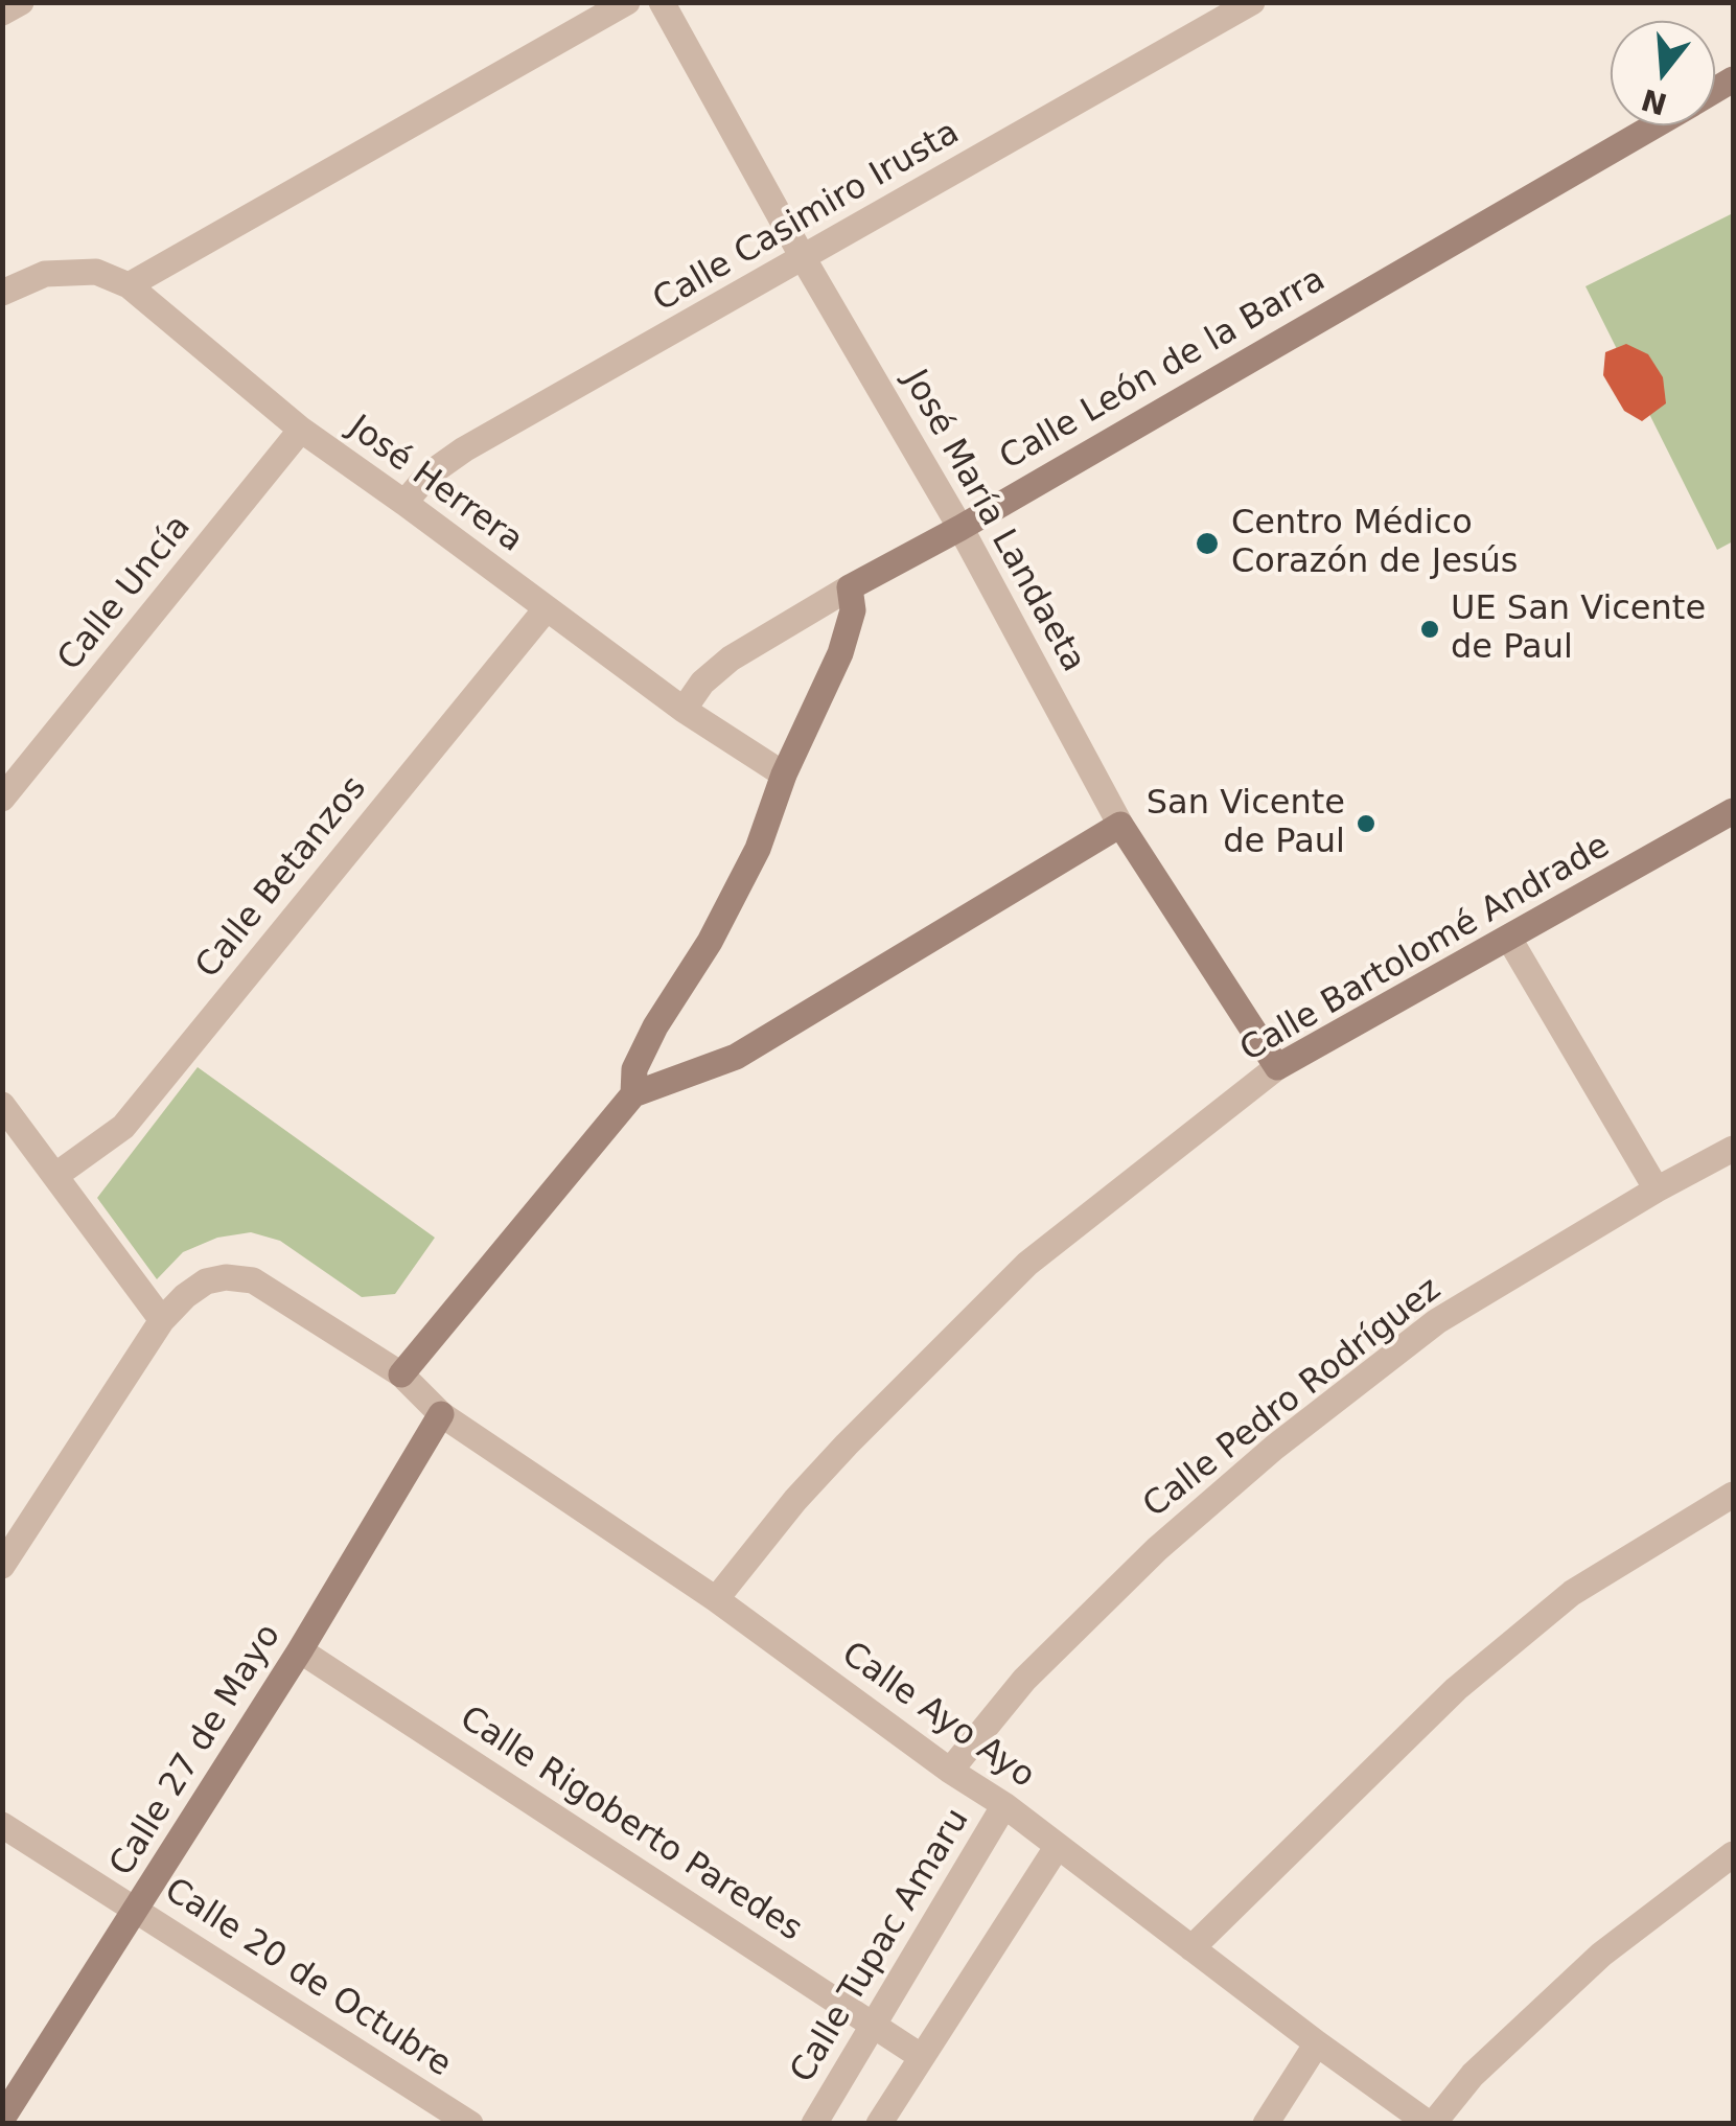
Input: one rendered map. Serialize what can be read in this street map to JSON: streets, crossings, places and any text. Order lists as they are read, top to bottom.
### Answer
{
  "streets": {
    "street": [
      "Calle Casimiro Irusta",
      "Calle León de la Barra",
      "José Herrera",
      "José María Landaeta",
      "Calle Uncía",
      "Calle Betanzos",
      "Calle Bartolomé Andrade",
      "Calle Pedro Rodríguez",
      "Calle Ayo Ayo",
      "Calle 27 de Mayo",
      "Calle Rigoberto Paredes",
      "Calle Tupac Amaru",
      "Calle 20 de Octubre"
    ]
  },
  "crossings": [
    ["Calle Casimiro Irusta", "José Herrera"],
    ["Calle Casimiro Irusta", "José María Landaeta"],
    ["Calle León de la Barra", "José Herrera"],
    ["Calle León de la Barra", "José María Landaeta"],
    ["José Herrera", "Calle Uncía"],
    ["José Herrera", "Calle Betanzos"],
    ["José María Landaeta", "Calle Bartolomé Andrade"],
    ["Calle Bartolomé Andrade", "Calle Ayo Ayo"],
    ["Calle Pedro Rodríguez", "Calle Ayo Ayo"],
    ["Calle Ayo Ayo", "Calle 27 de Mayo"],
    ["Calle Ayo Ayo", "Calle Tupac Amaru"],
    ["Calle 27 de Mayo", "Calle Rigoberto Paredes"],
    ["Calle 27 de Mayo", "Calle 20 de Octubre"],
    ["Calle Rigoberto Paredes", "Calle Tupac Amaru"]
  ],
  "places": ["Centro Médico Corazón de Jesús", "UE San Vicente de Paul", "San Vicente de Paul"],
  "north": "bottom"
}
